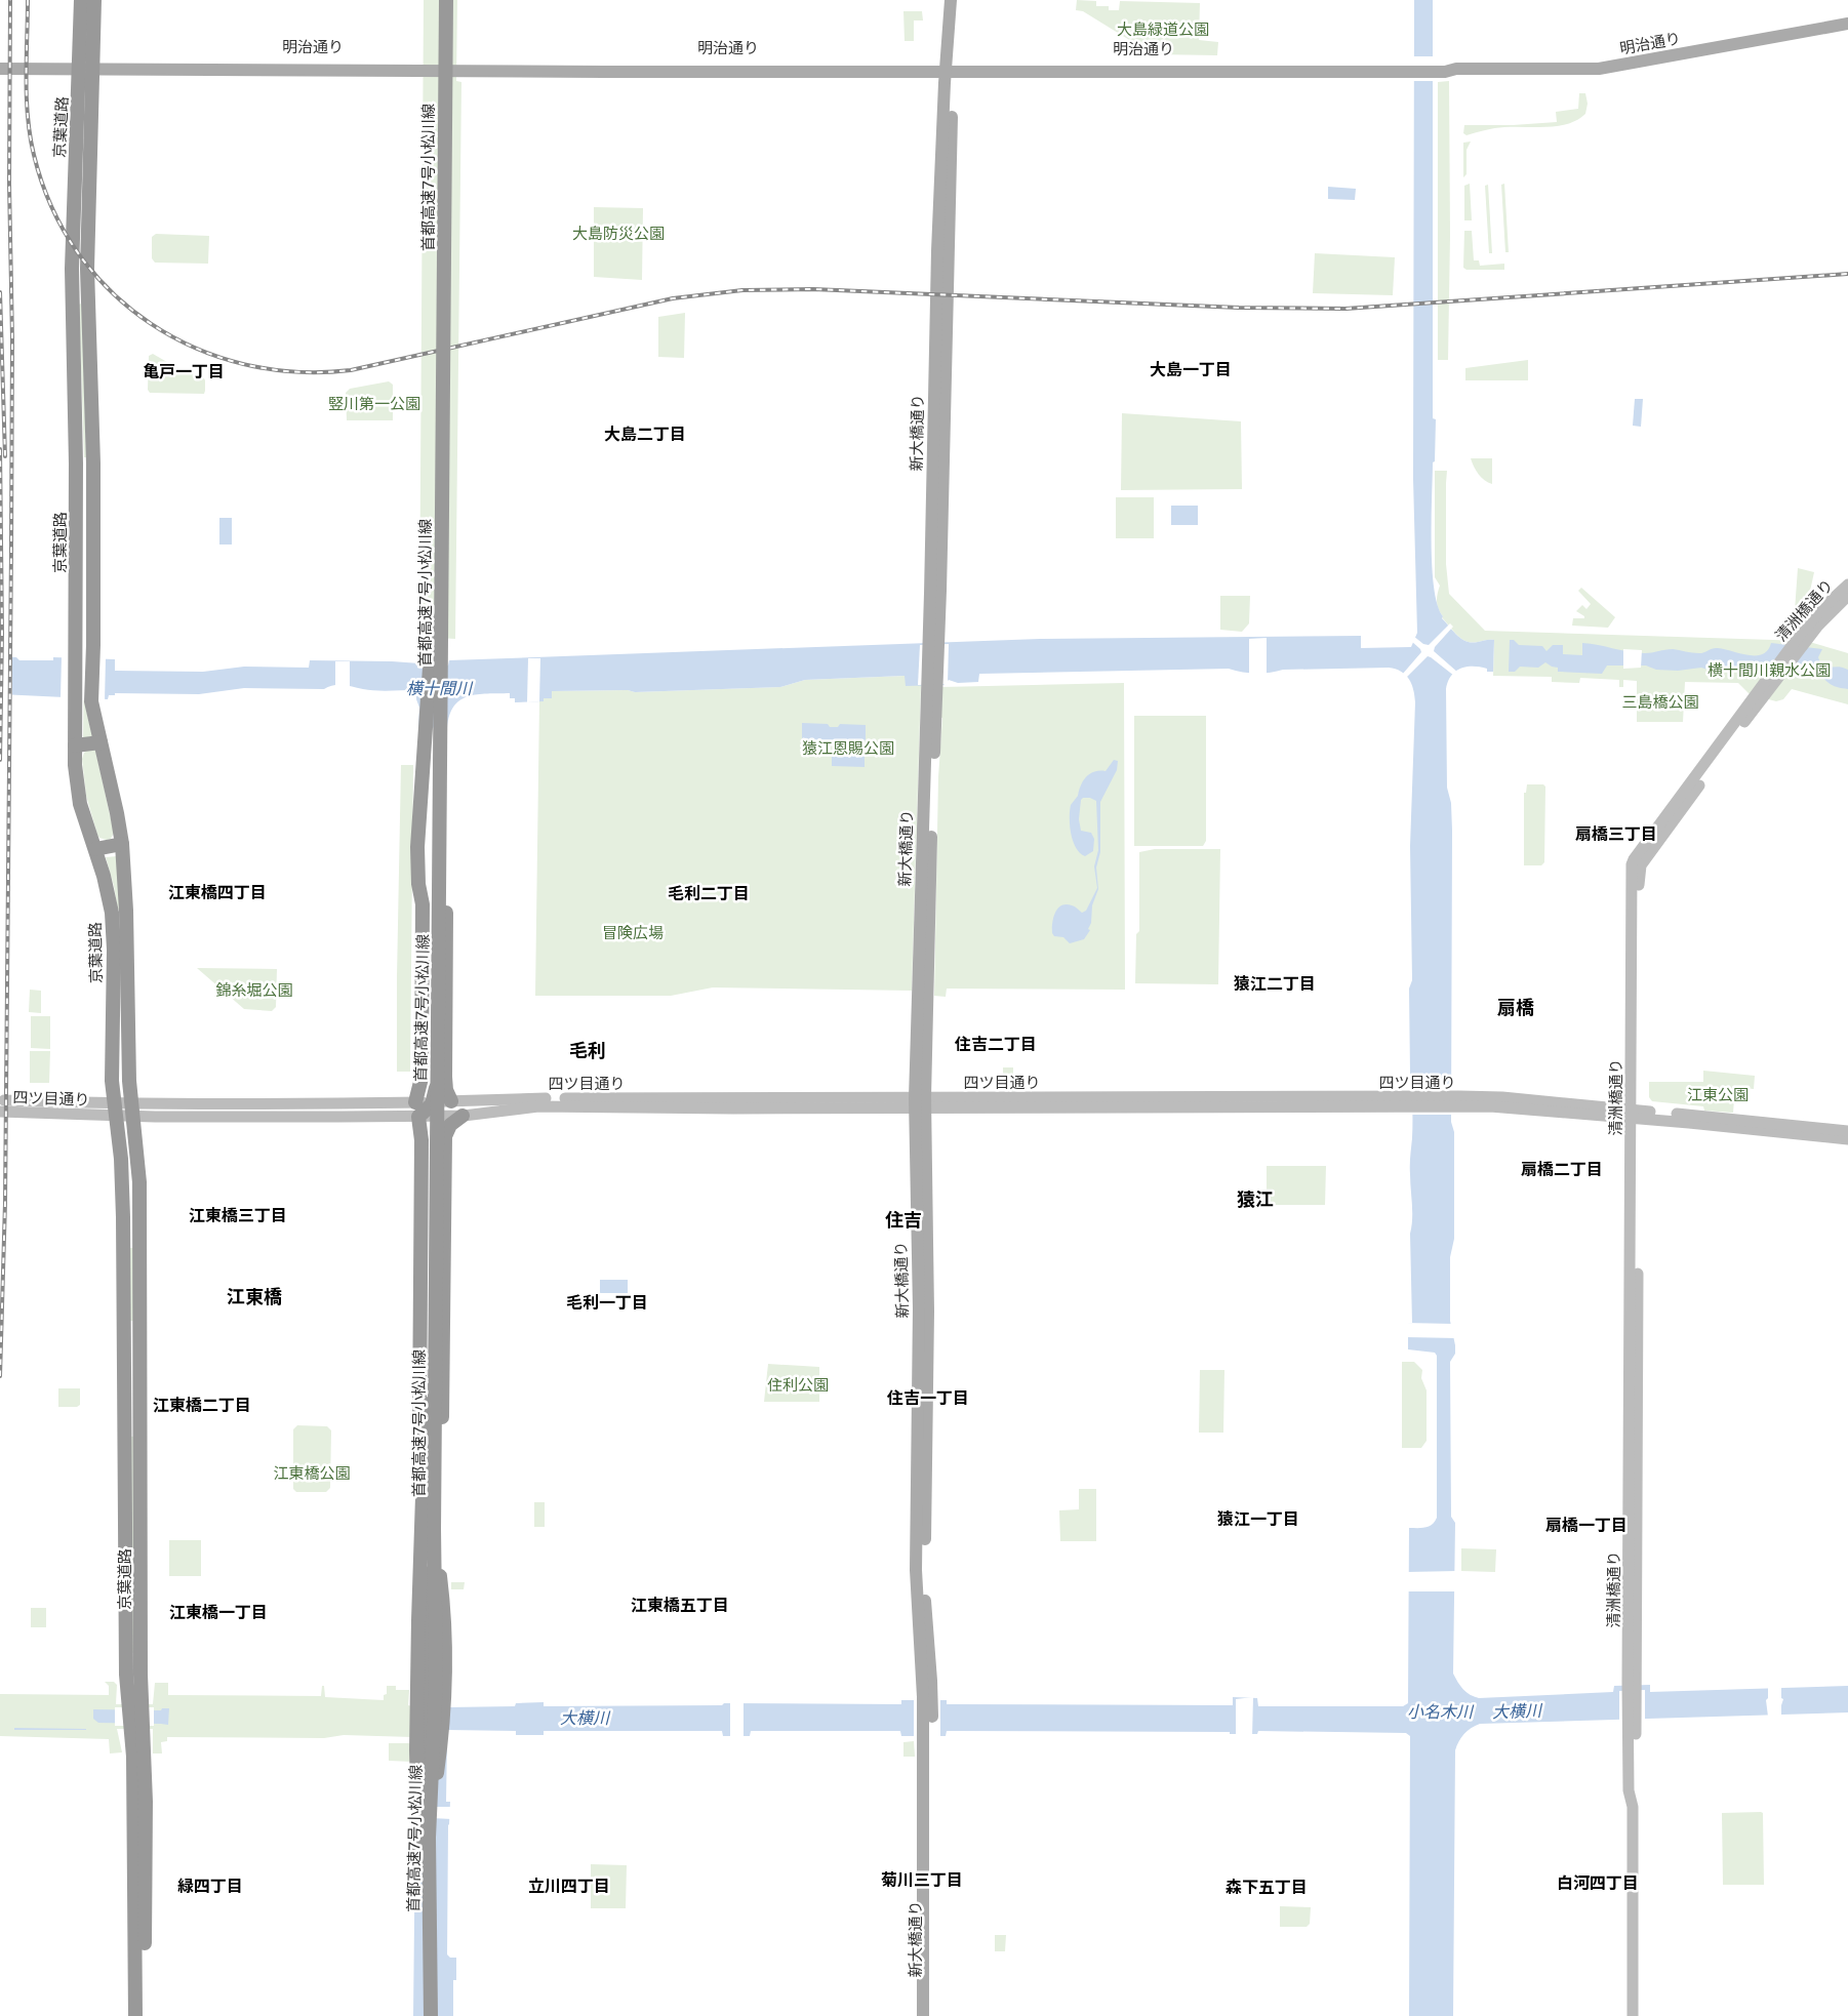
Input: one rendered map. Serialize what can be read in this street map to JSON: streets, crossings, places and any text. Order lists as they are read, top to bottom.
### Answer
{
  "streets": {
    "highway": ["京葉道路", "首都高速7号小松川線"],
    "main road": [
      "明治通り",
      "新大橋通り",
      "清洲橋通り",
      "四ツ目通り"
    ]
  },
  "crossings": [
    ["明治通り", "京葉道路"],
    ["明治通り", "新大橋通り"],
    ["京葉道路", "四ツ目通り"],
    ["新大橋通り", "四ツ目通り"],
    ["清洲橋通り", "四ツ目通り"]
  ],
  "districts": [
    "大島一丁目",
    "亀戸一丁目",
    "大島二丁目",
    "扇橋三丁目",
    "江東橋四丁目",
    "毛利二丁目",
    "猿江二丁目",
    "扇橋",
    "住吉二丁目",
    "毛利",
    "扇橋二丁目",
    "猿江",
    "江東橋三丁目",
    "住吉",
    "江東橋",
    "毛利一丁目",
    "住吉一丁目",
    "江東橋二丁目",
    "猿江一丁目",
    "扇橋一丁目",
    "江東橋五丁目",
    "江東橋一丁目",
    "菊川三丁目",
    "白河四丁目",
    "緑四丁目",
    "立川四丁目",
    "森下五丁目"
  ],
  "water": ["横十間川", "小名木川", "大横川"],
  "parks": [
    "大島緑道公園",
    "大島防災公園",
    "竪川第一公園",
    "横十間川親水公園",
    "三島橋公園",
    "猿江恩賜公園",
    "冒険広場",
    "錦糸堀公園",
    "江東公園",
    "住利公園",
    "江東橋公園"
  ]
}
